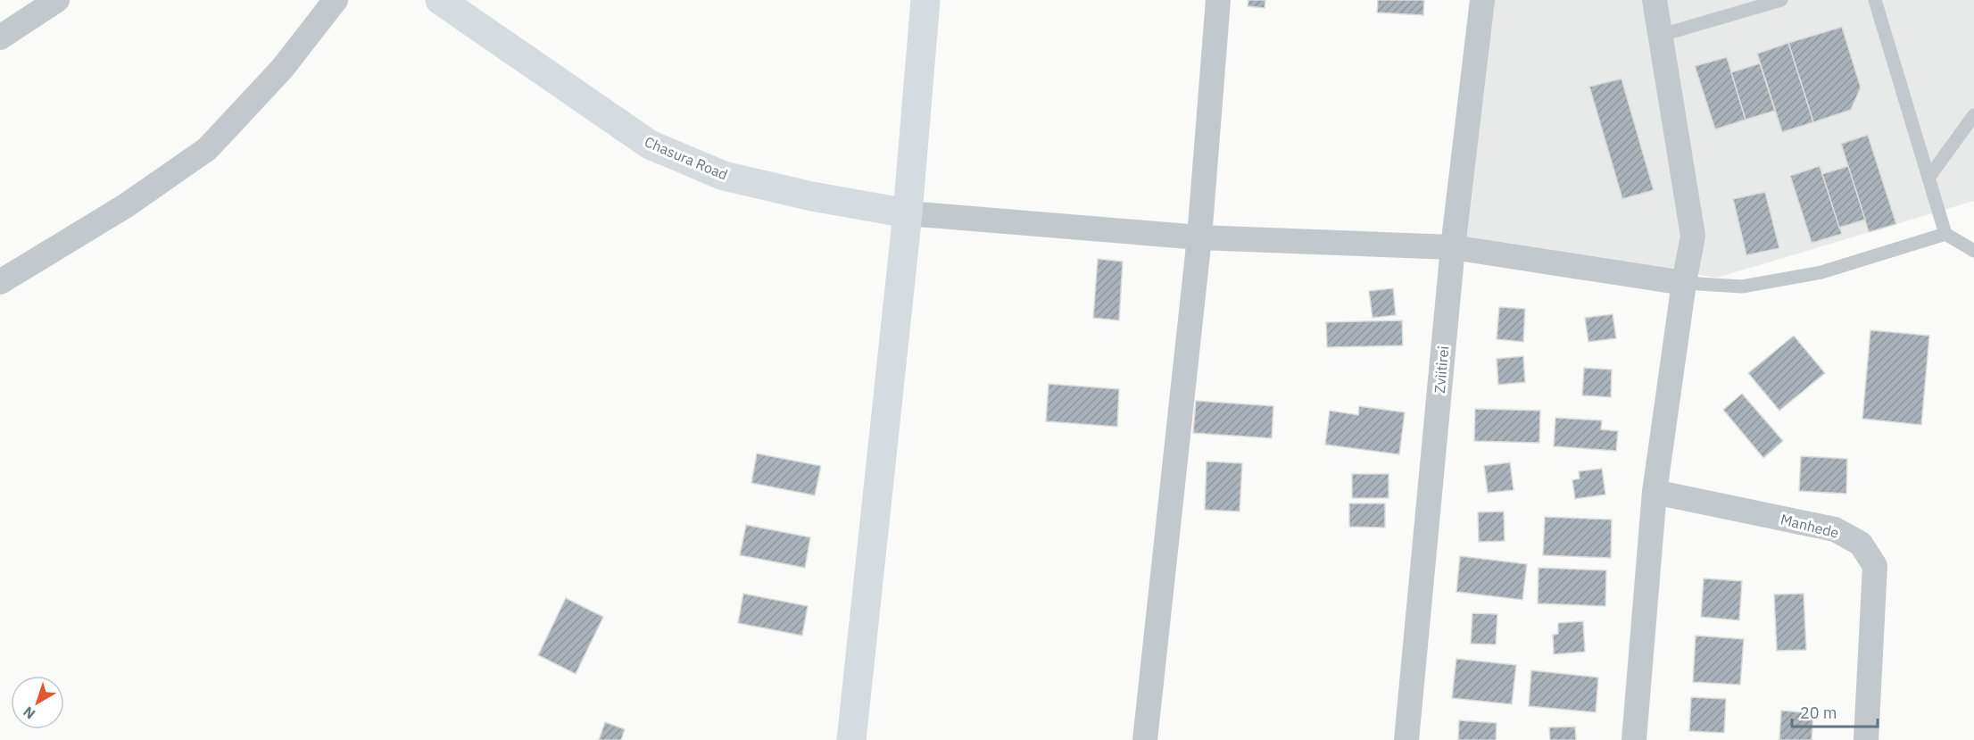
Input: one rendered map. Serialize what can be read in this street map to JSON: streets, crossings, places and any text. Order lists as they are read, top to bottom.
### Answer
{
  "streets": {
    "street": ["Chasura Road", "Zviitirei", "Manhede"]
  },
  "scale_bar": "20 m",
  "north": "bottom left"
}
